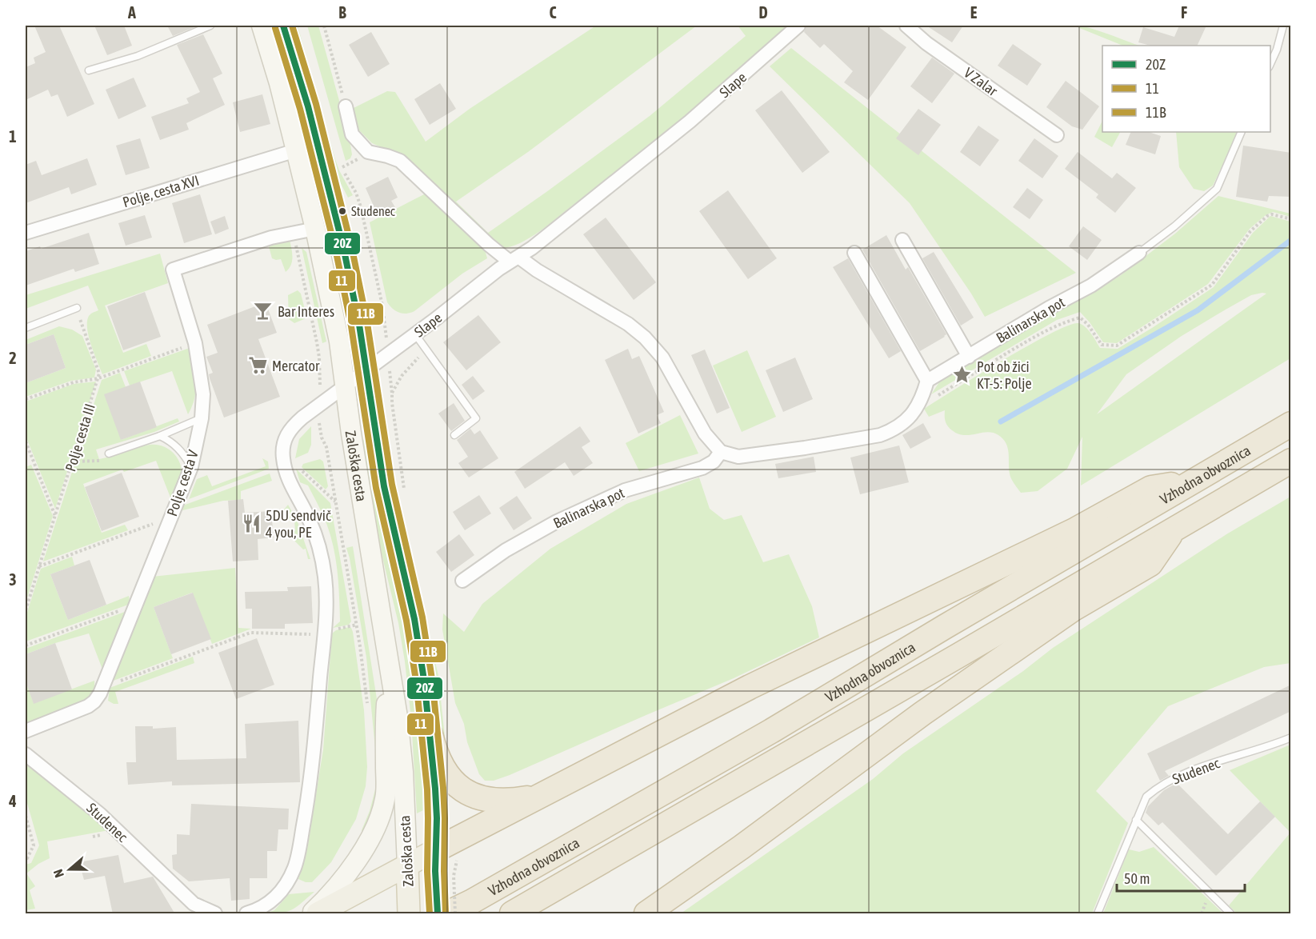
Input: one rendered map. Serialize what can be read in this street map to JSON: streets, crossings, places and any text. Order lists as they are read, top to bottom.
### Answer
{
  "streets": {
    "highway": ["Vzhodna obvoznica"],
    "main road": ["Zaloška cesta"],
    "street": [
      "V Zalar",
      "Slape",
      "Polje, cesta XVI",
      "Balinarska pot",
      "Polje, cesta V",
      "Studenec"
    ],
    "path": ["Polje cesta III"]
  },
  "crossings": [
    ["Slape", "Zaloška cesta"],
    ["Polje, cesta XVI", "Zaloška cesta"],
    ["Zaloška cesta", "Polje, cesta V"]
  ],
  "places": {
    "other": ["Studenec"],
    "bar": ["Bar Interes"],
    "supermarket": ["Mercator"],
    "place": ["Pot ob žici KT-5: Polje"],
    "restaurant": ["5DU sendvič 4 you, PE"]
  },
  "lines": ["transit line 20Z", "transit line 11B", "transit line 11"],
  "legend": ["20Z", "11", "11B"],
  "scale_bar": "50 m",
  "north": "left",
  "grid": {
    "columns": [
      "A",
      "B",
      "C",
      "D",
      "E",
      "F"
    ],
    "rows": [
      "1",
      "2",
      "3",
      "4"
    ]
  }
}
